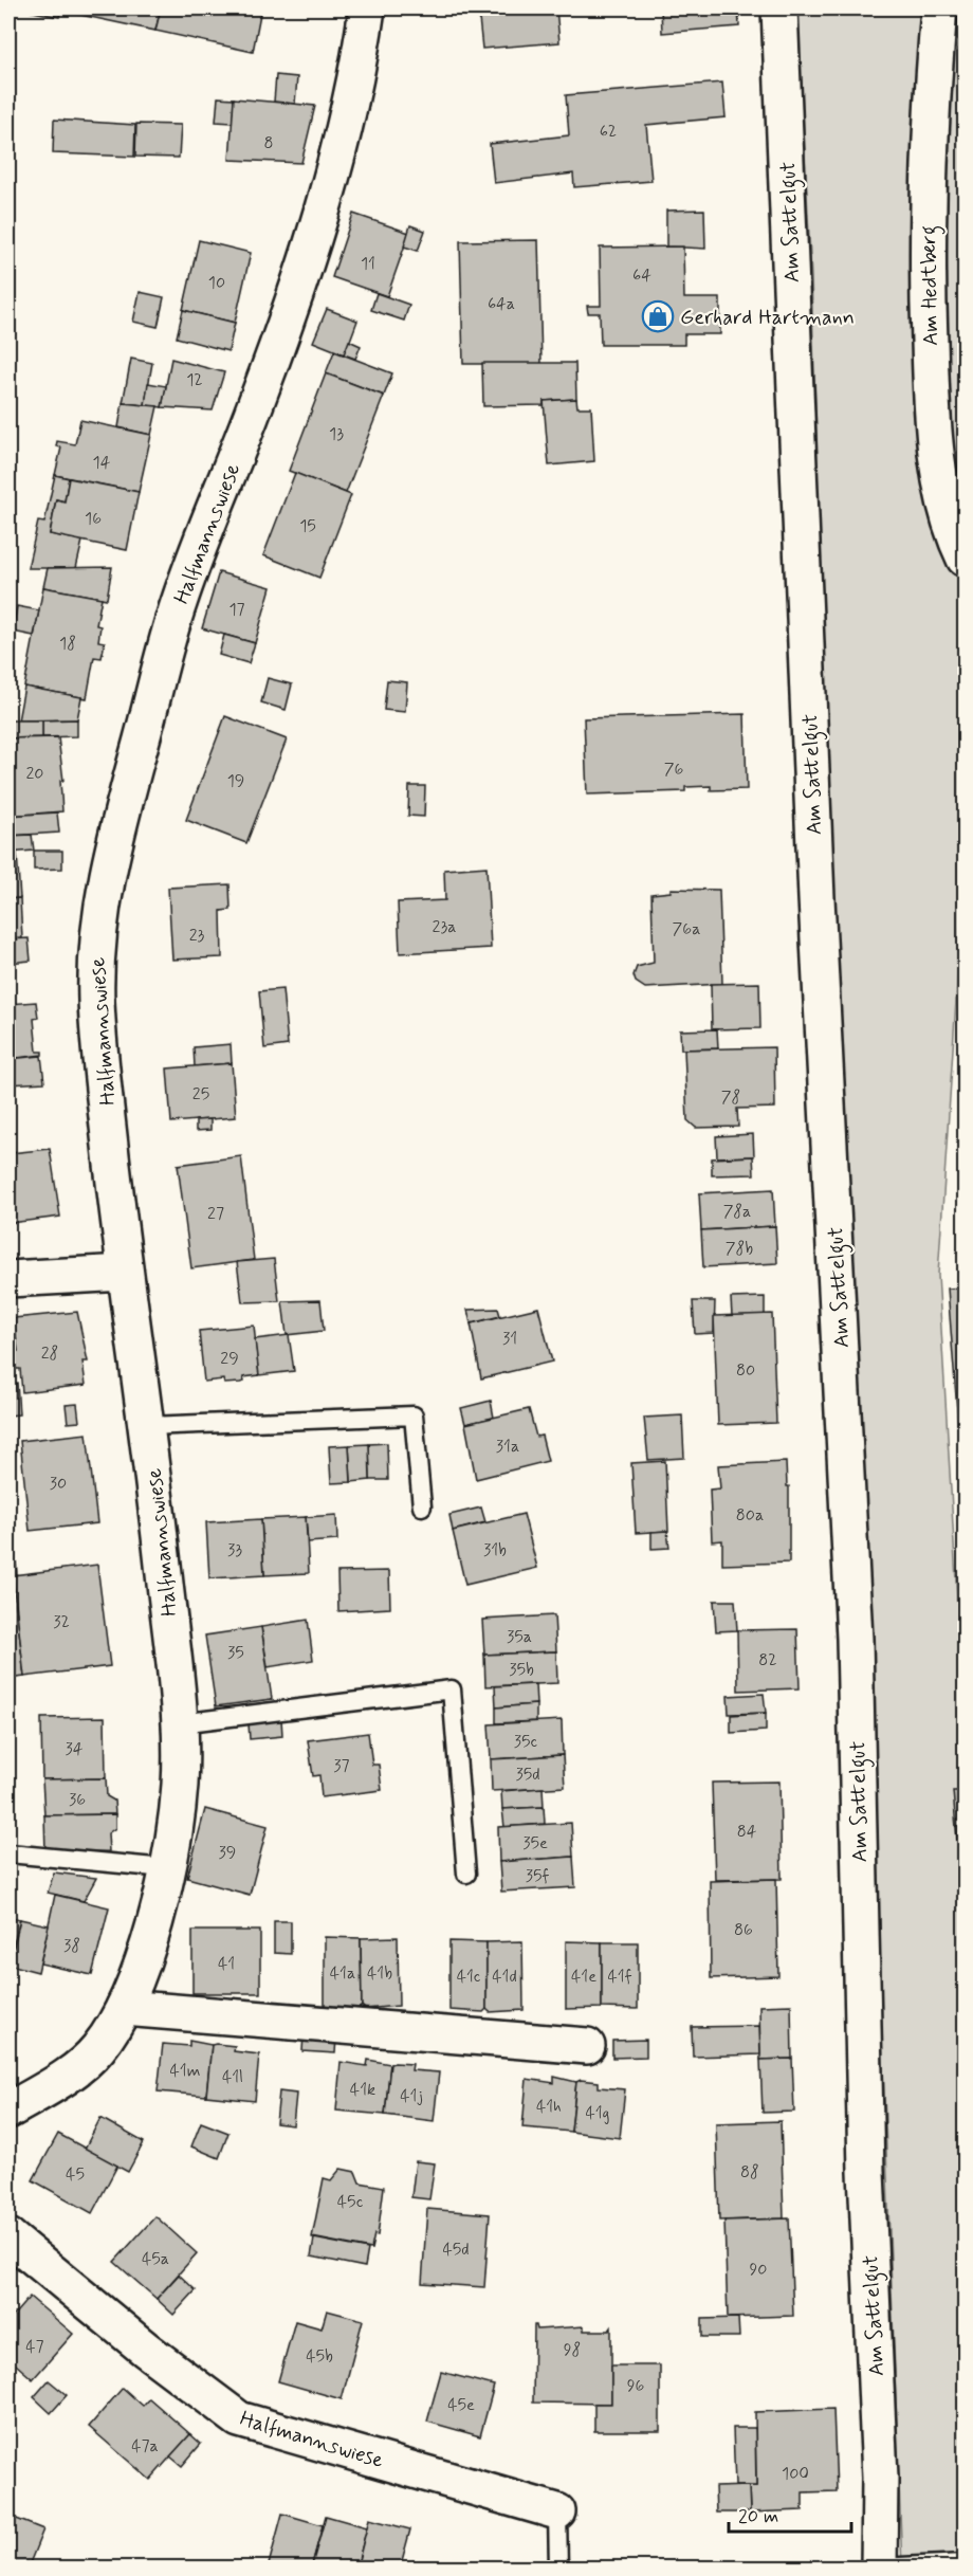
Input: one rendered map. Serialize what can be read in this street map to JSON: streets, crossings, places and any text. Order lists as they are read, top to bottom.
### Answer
{
  "streets": {
    "street": ["Am Sattelgut", "Am Hedtberg", "Halfmannswiese"]
  },
  "places": {
    "shop": ["Gerhard Hartmann"]
  },
  "house_numbers": [
    "62",
    "8",
    "11",
    "64",
    "10",
    "64a",
    "12",
    "13",
    "14",
    "16",
    "15",
    "17",
    "18",
    "76",
    "20",
    "19",
    "23a",
    "76a",
    "23",
    "25",
    "78",
    "78a",
    "27",
    "78b",
    "31",
    "28",
    "29",
    "80",
    "31a",
    "30",
    "80a",
    "33",
    "31b",
    "32",
    "35a",
    "35",
    "82",
    "35b",
    "35c",
    "34",
    "37",
    "35d",
    "36",
    "84",
    "35e",
    "39",
    "35f",
    "86",
    "38",
    "41",
    "41a",
    "41b",
    "41c",
    "41d",
    "41e",
    "41f",
    "41m",
    "41l",
    "41k",
    "41j",
    "41h",
    "41g",
    "88",
    "45",
    "45c",
    "45d",
    "45a",
    "90",
    "47",
    "98",
    "45b",
    "96",
    "45e",
    "47a",
    "100"
  ],
  "scale_bar": "20 m"
}
